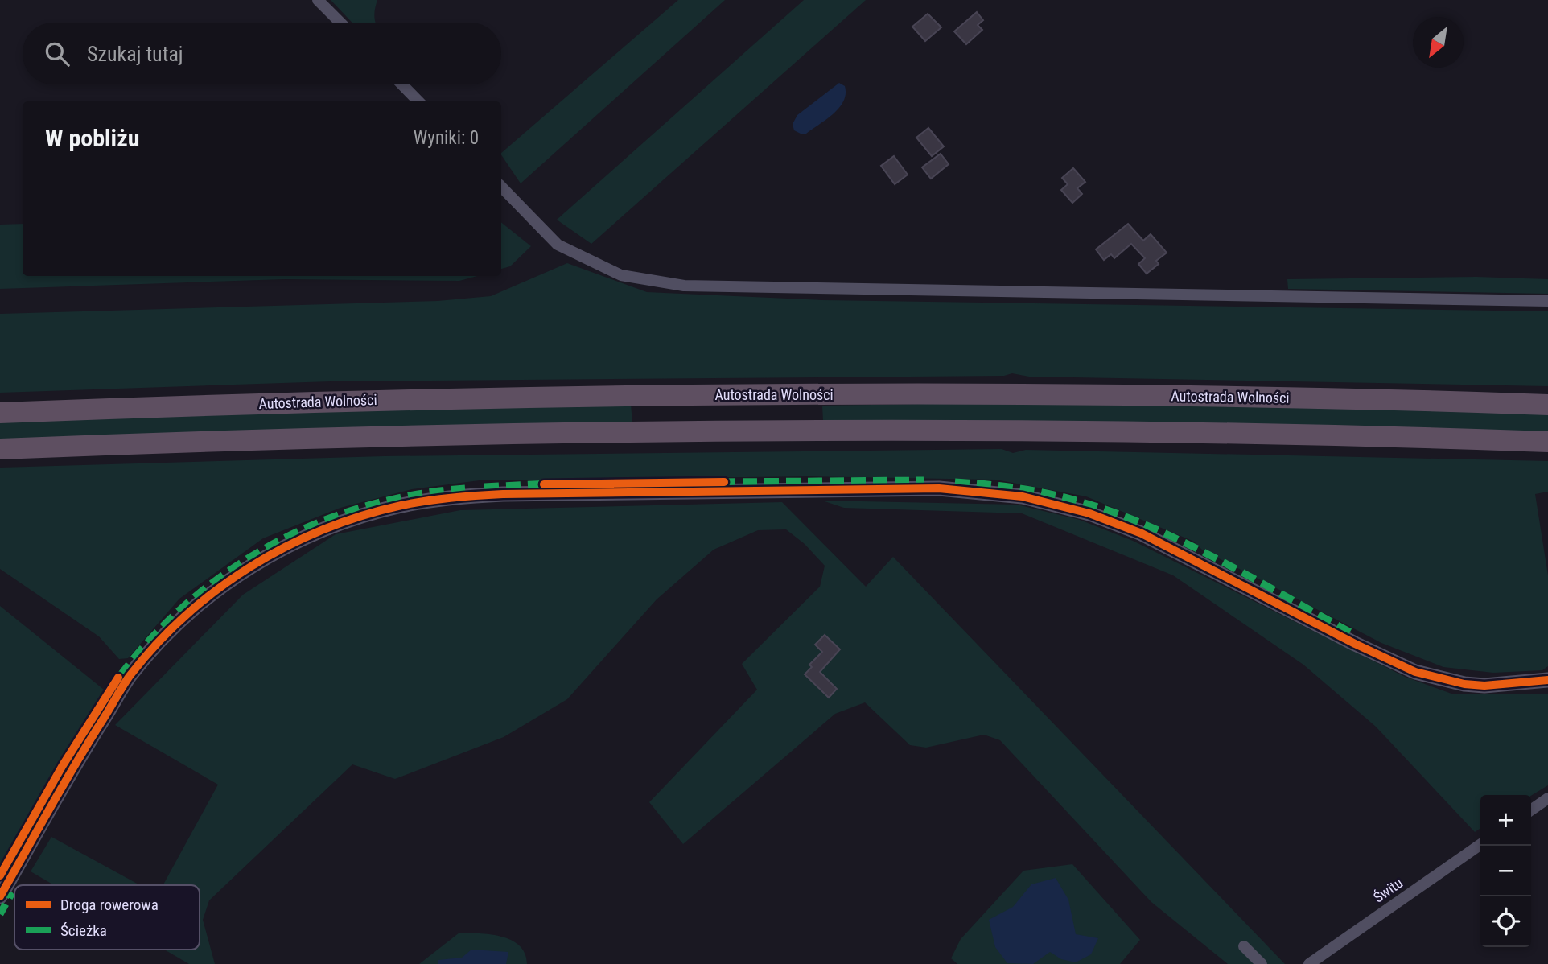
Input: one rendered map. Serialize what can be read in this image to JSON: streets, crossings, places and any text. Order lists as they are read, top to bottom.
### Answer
{
  "streets": {
    "highway": ["Autostrada Wolności"],
    "street": ["Świtu"]
  },
  "legend": ["Droga rowerowa", "Ścieżka"],
  "north": "bottom left",
  "page": {
    "search": "Szukaj tutaj",
    "heading": ["W pobliżu", "Wyniki: 0"],
    "map_buttons": ["+", "−"]
  }
}
